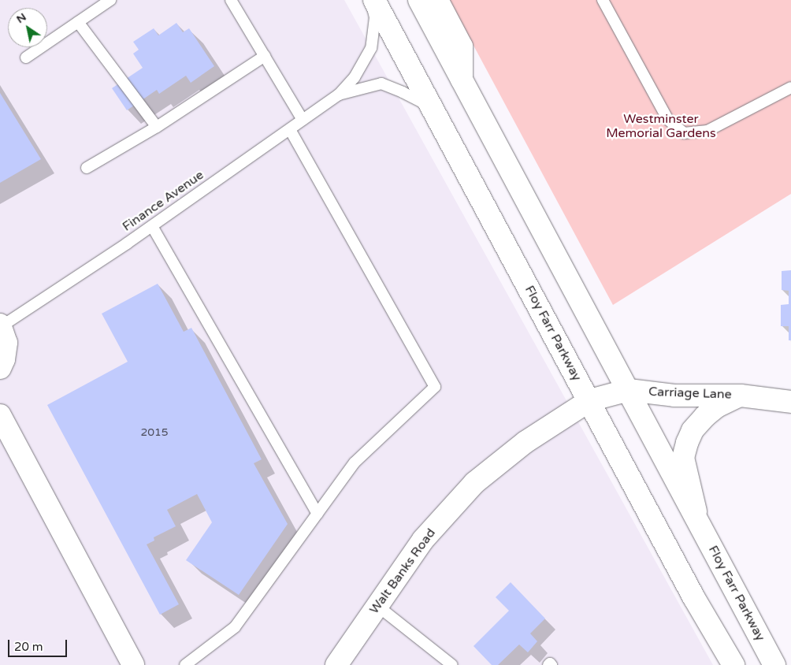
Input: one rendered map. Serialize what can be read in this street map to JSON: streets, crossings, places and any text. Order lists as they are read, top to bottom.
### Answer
{
  "streets": {
    "main road": ["Floy Farr Parkway", "Carriage Lane", "Walt Banks Road"],
    "lane": ["Finance Avenue"]
  },
  "crossings": [
    ["Finance Avenue", "Floy Farr Parkway"],
    ["Floy Farr Parkway", "Carriage Lane"],
    ["Floy Farr Parkway", "Walt Banks Road"],
    ["Carriage Lane", "Walt Banks Road"]
  ],
  "parks": ["Westminster Memorial Gardens"],
  "house_numbers": ["2015"],
  "scale_bar": "20 m",
  "north": "top left"
}
